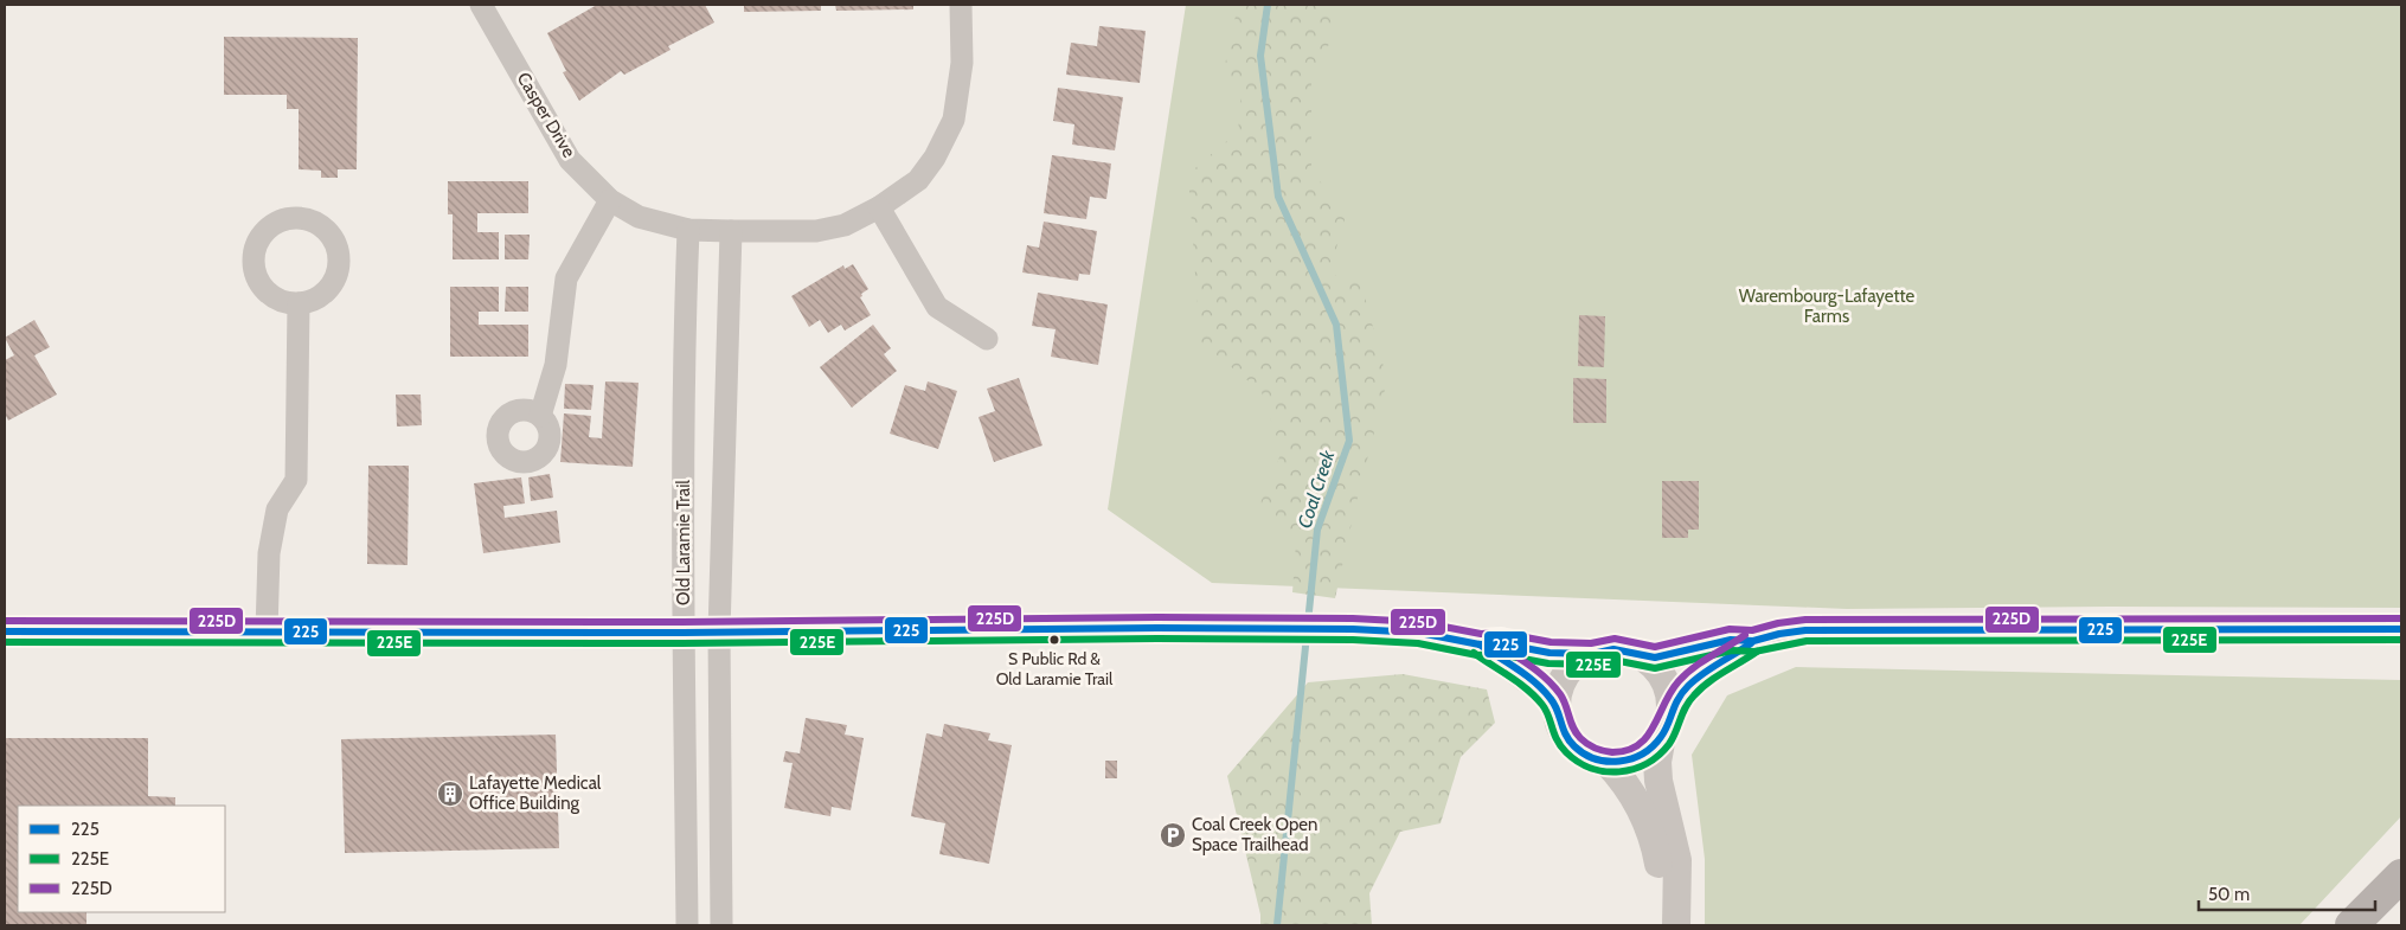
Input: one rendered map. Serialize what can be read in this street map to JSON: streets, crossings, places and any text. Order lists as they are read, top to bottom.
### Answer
{
  "streets": {
    "street": ["Casper Drive", "Old Laramie Trail"]
  },
  "crossings": [
    ["Casper Drive", "Old Laramie Trail"]
  ],
  "water": ["Coal Creek"],
  "parks": ["Warembourg-Lafayette Farms"],
  "places": {
    "other": ["S Public Rd & Old Laramie Trail"],
    "building": ["Lafayette Medical Office Building"],
    "parking": ["Coal Creek Open Space Trailhead"]
  },
  "lines": ["transit line 225D", "transit line 225", "transit line 225E"],
  "legend": ["225", "225E", "225D"],
  "scale_bar": "50 m"
}
